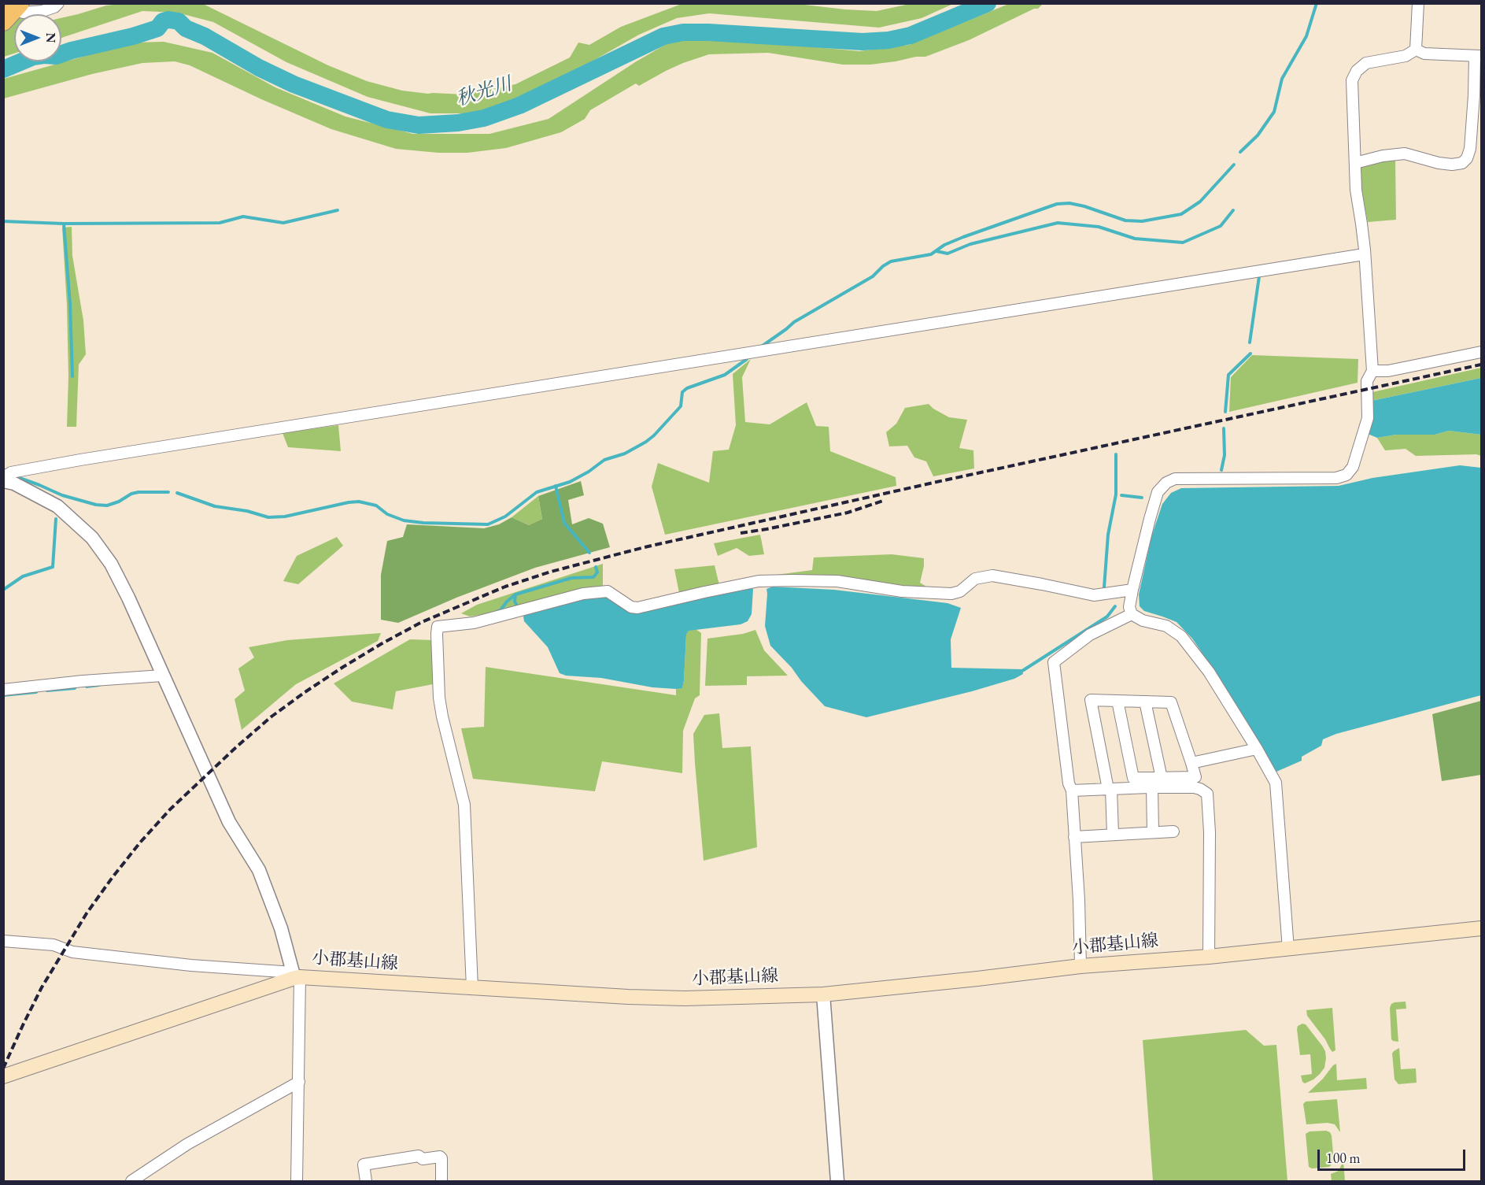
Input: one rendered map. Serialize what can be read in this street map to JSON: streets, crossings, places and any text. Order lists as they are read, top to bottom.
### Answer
{
  "streets": {
    "main road": ["小郡基山線"]
  },
  "water": ["秋光川"],
  "scale_bar": "100 m",
  "north": "right"
}
